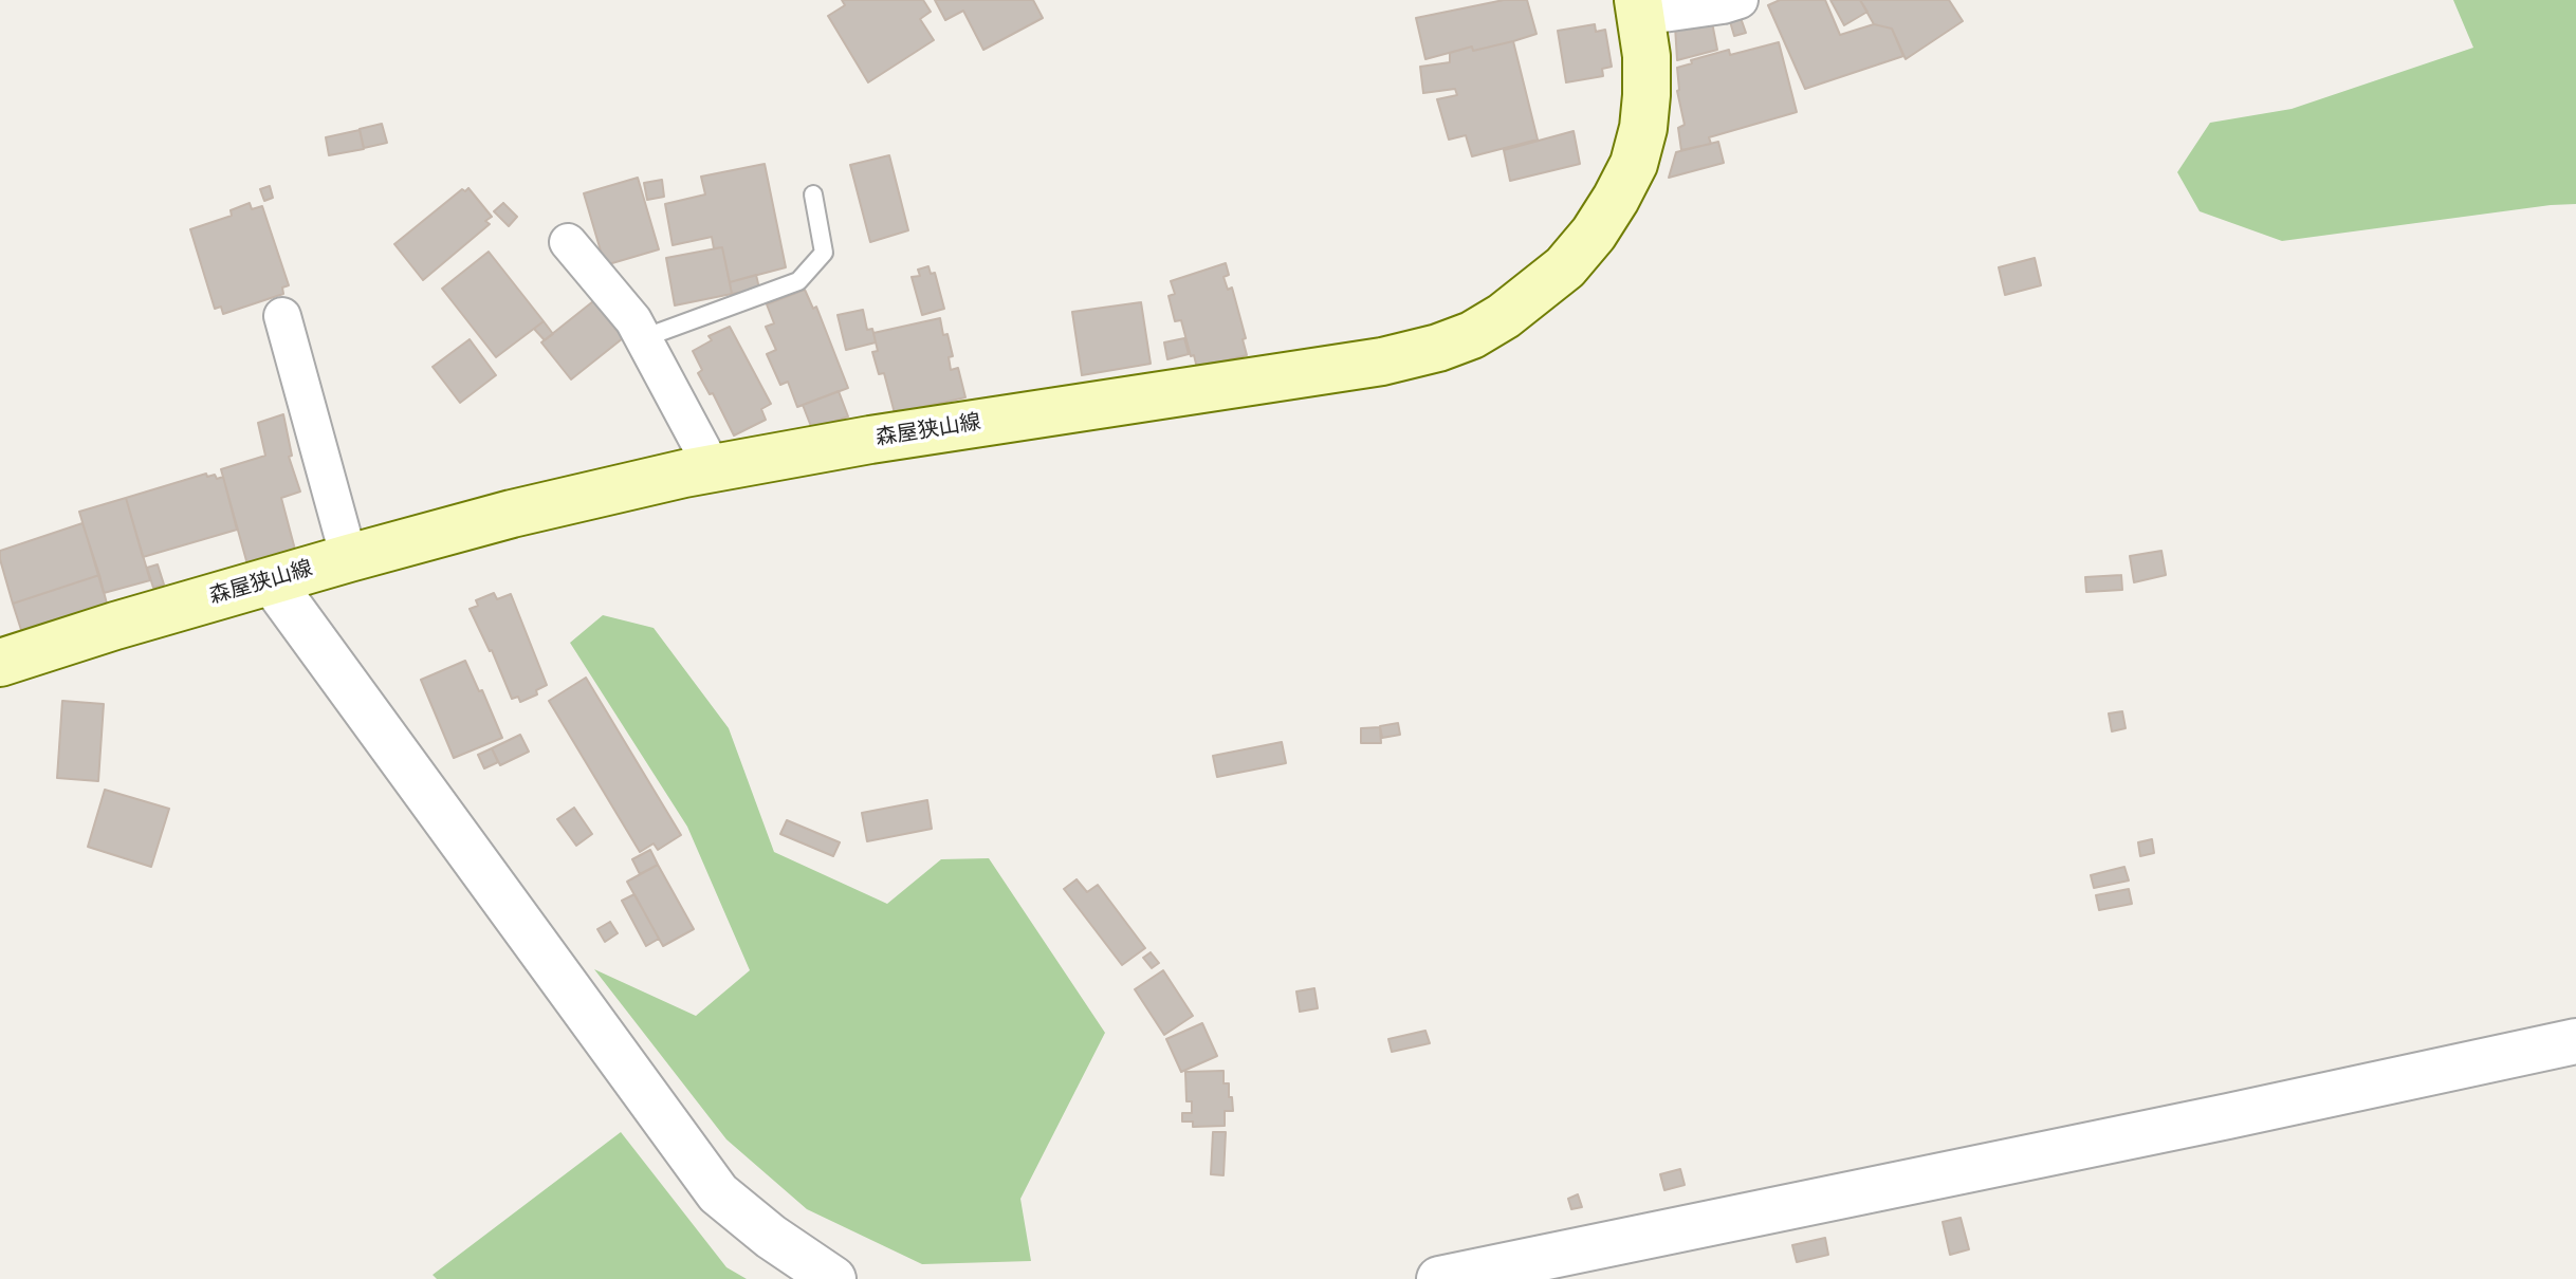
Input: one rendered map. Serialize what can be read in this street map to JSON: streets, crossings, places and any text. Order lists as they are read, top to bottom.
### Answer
{
  "streets": {
    "main road": ["森屋狭山線"]
  }
}
